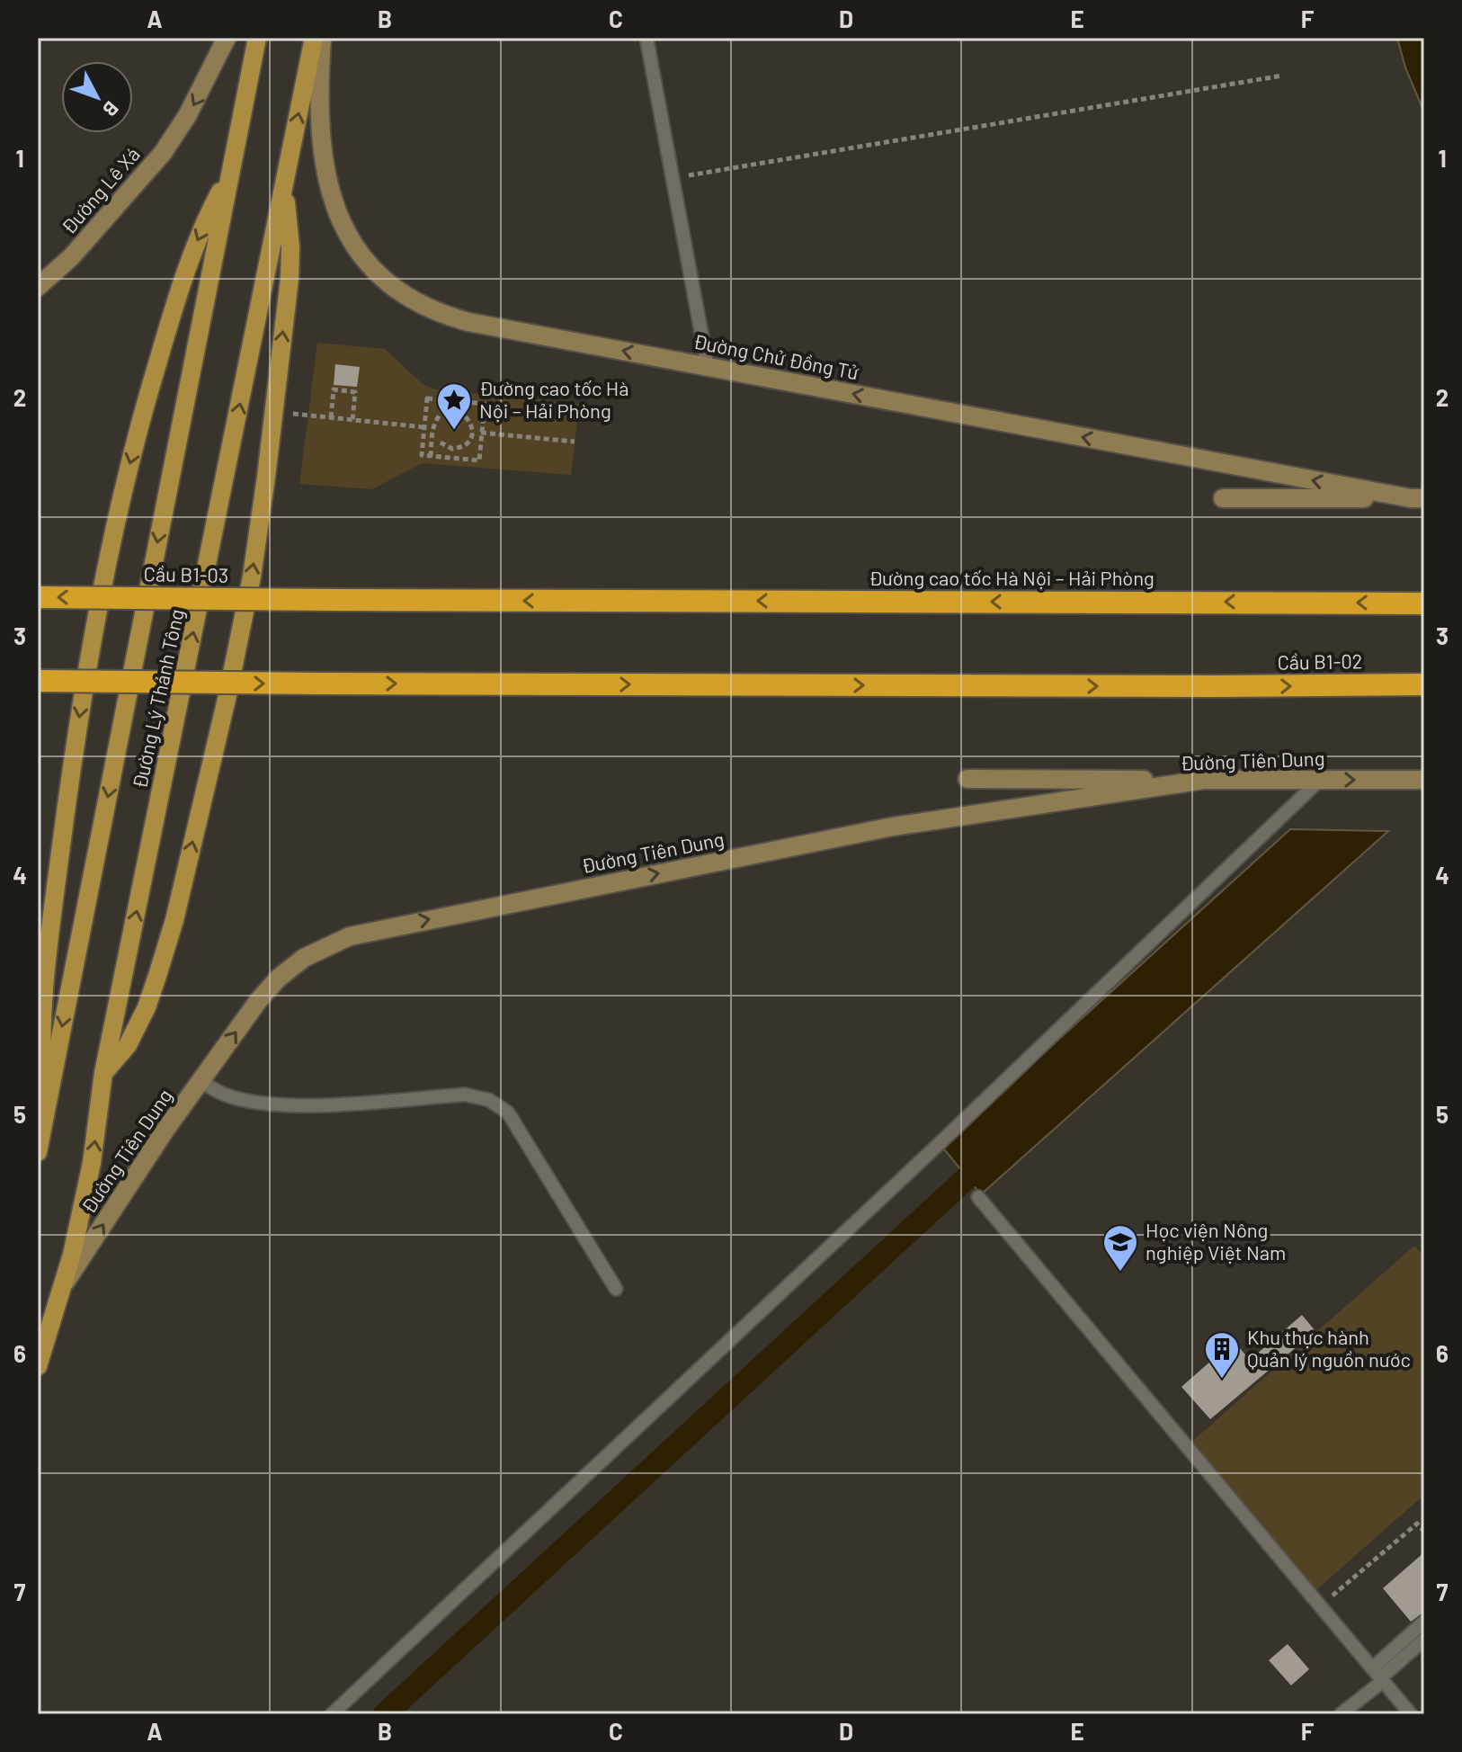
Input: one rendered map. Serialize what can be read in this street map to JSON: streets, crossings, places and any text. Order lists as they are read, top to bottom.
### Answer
{
  "streets": {
    "highway": ["Cầu B1-03", "Đường cao tốc Hà Nội – Hải Phòng", "Cầu B1-02"],
    "main road": [
      "Đường Lê Xá",
      "Đường Chử Đồng Tử",
      "Đường Lý Thánh Tông",
      "Đường Tiên Dung"
    ]
  },
  "crossings": [
    ["Cầu B1-03", "Đường cao tốc Hà Nội – Hải Phòng"],
    ["Đường Lý Thánh Tông", "Đường Tiên Dung"]
  ],
  "one_way": [
    "Đường Lê Xá",
    "Đường Chử Đồng Tử",
    "Cầu B1-03",
    "Đường cao tốc Hà Nội – Hải Phòng",
    "Cầu B1-02",
    "Đường Tiên Dung"
  ],
  "places": {
    "place": ["Đường cao tốc Hà Nội – Hải Phòng"],
    "school or university": ["Học viện Nông nghiệp Việt Nam"],
    "building": ["Khu thực hành Quản lý nguồn nước"]
  },
  "north": "bottom right",
  "grid": {
    "columns": [
      "A",
      "B",
      "C",
      "D",
      "E",
      "F"
    ],
    "rows": [
      "1",
      "2",
      "3",
      "4",
      "5",
      "6",
      "7"
    ]
  }
}
